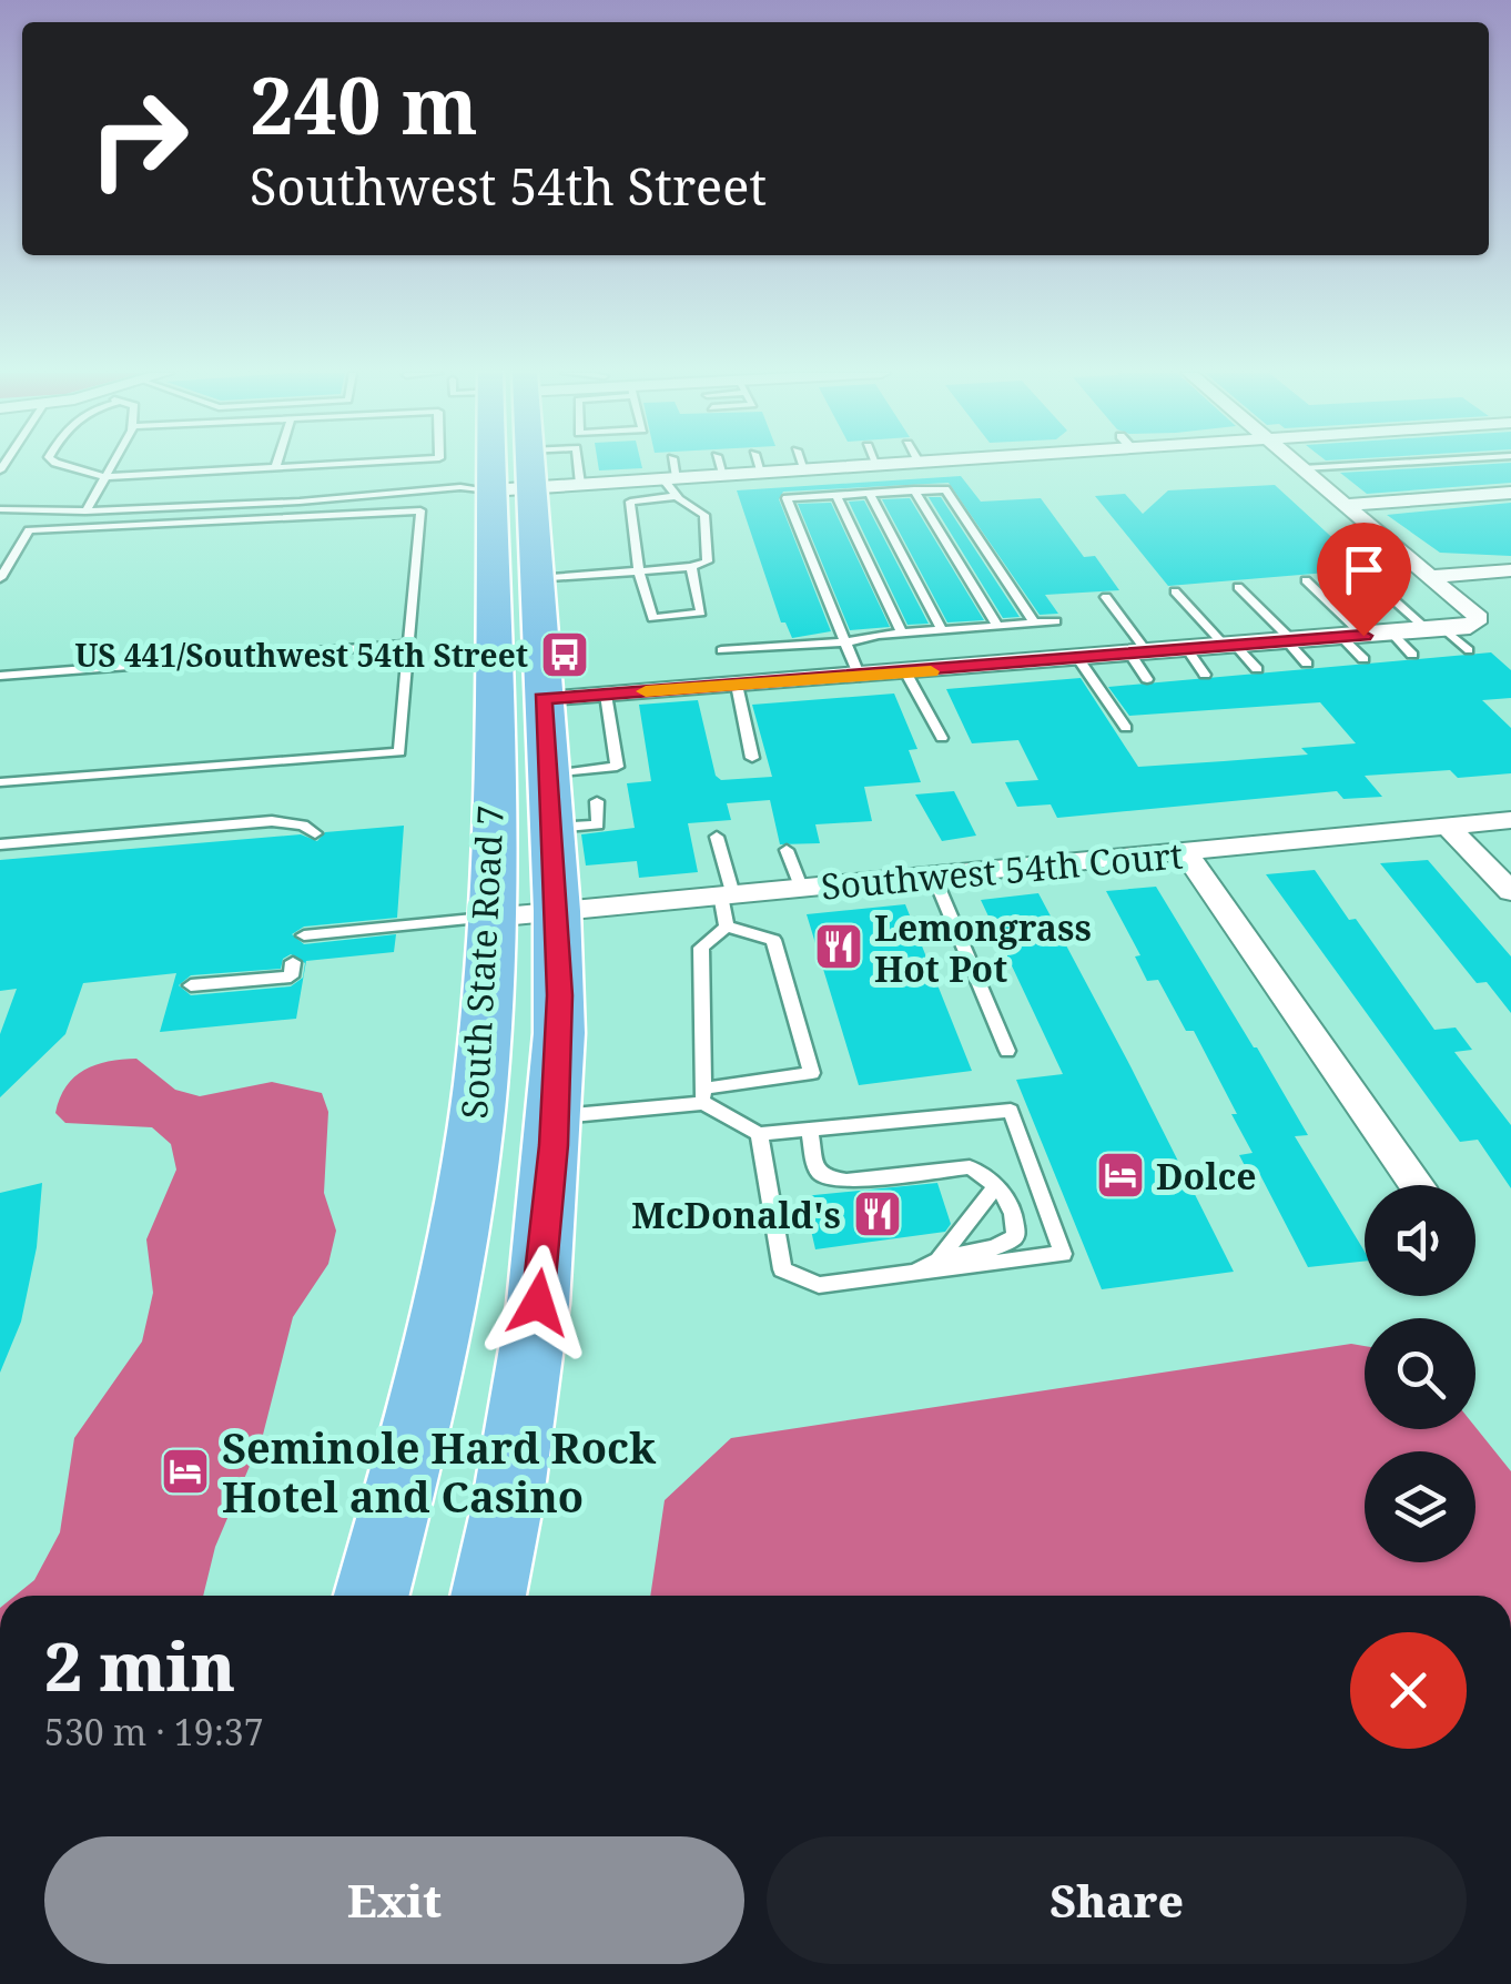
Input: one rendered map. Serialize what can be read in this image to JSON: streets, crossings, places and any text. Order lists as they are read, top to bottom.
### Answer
{
  "streets": {
    "main road": ["South State Road 7"],
    "street": ["Southwest 54th Court"]
  },
  "crossings": [
    ["Southwest 54th Court", "South State Road 7"]
  ],
  "places": {
    "bus stop": ["US 441/Southwest 54th Street"],
    "restaurant": ["Lemongrass Hot Pot", "McDonald's"],
    "hotel": ["Dolce", "Seminole Hard Rock Hotel and Casino"]
  },
  "page": {
    "turn": ["240 m", "Southwest 54th Street"],
    "heading": ["2 min", "530 m · 19:37"],
    "buttons": ["Exit", "Share"]
  }
}
